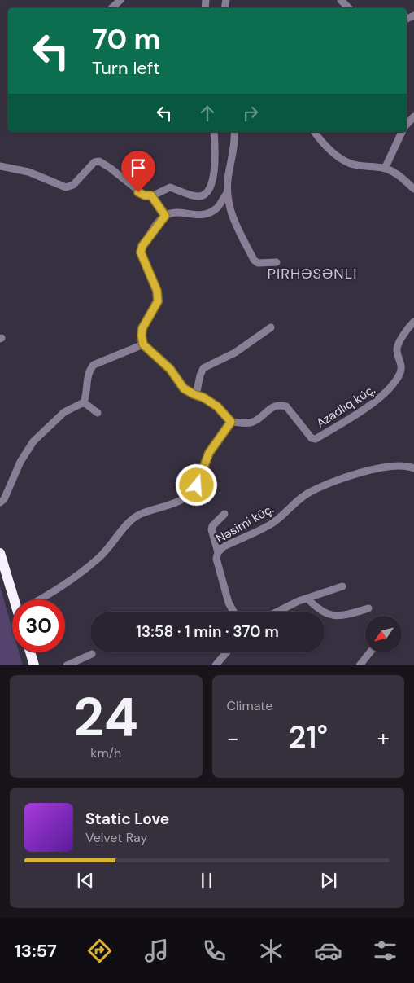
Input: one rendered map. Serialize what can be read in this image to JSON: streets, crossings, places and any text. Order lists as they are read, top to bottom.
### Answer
{
  "streets": {
    "street": ["Azadlıq küç.", "Nəsimi küç."]
  },
  "districts": ["PIRHƏSƏNLI"],
  "north": "bottom left",
  "page": {
    "turn": ["70 m", "Turn left"],
    "limit": "30",
    "trip": "13:58 · 1 min · 370 m",
    "tile": [
      ["24", "km/h"],
      "Climate"
    ],
    "heat": ["−", "21°", "+"],
    "song": ["Static Love", "Velvet Ray"],
    "tabs": "13:57"
  }
}
